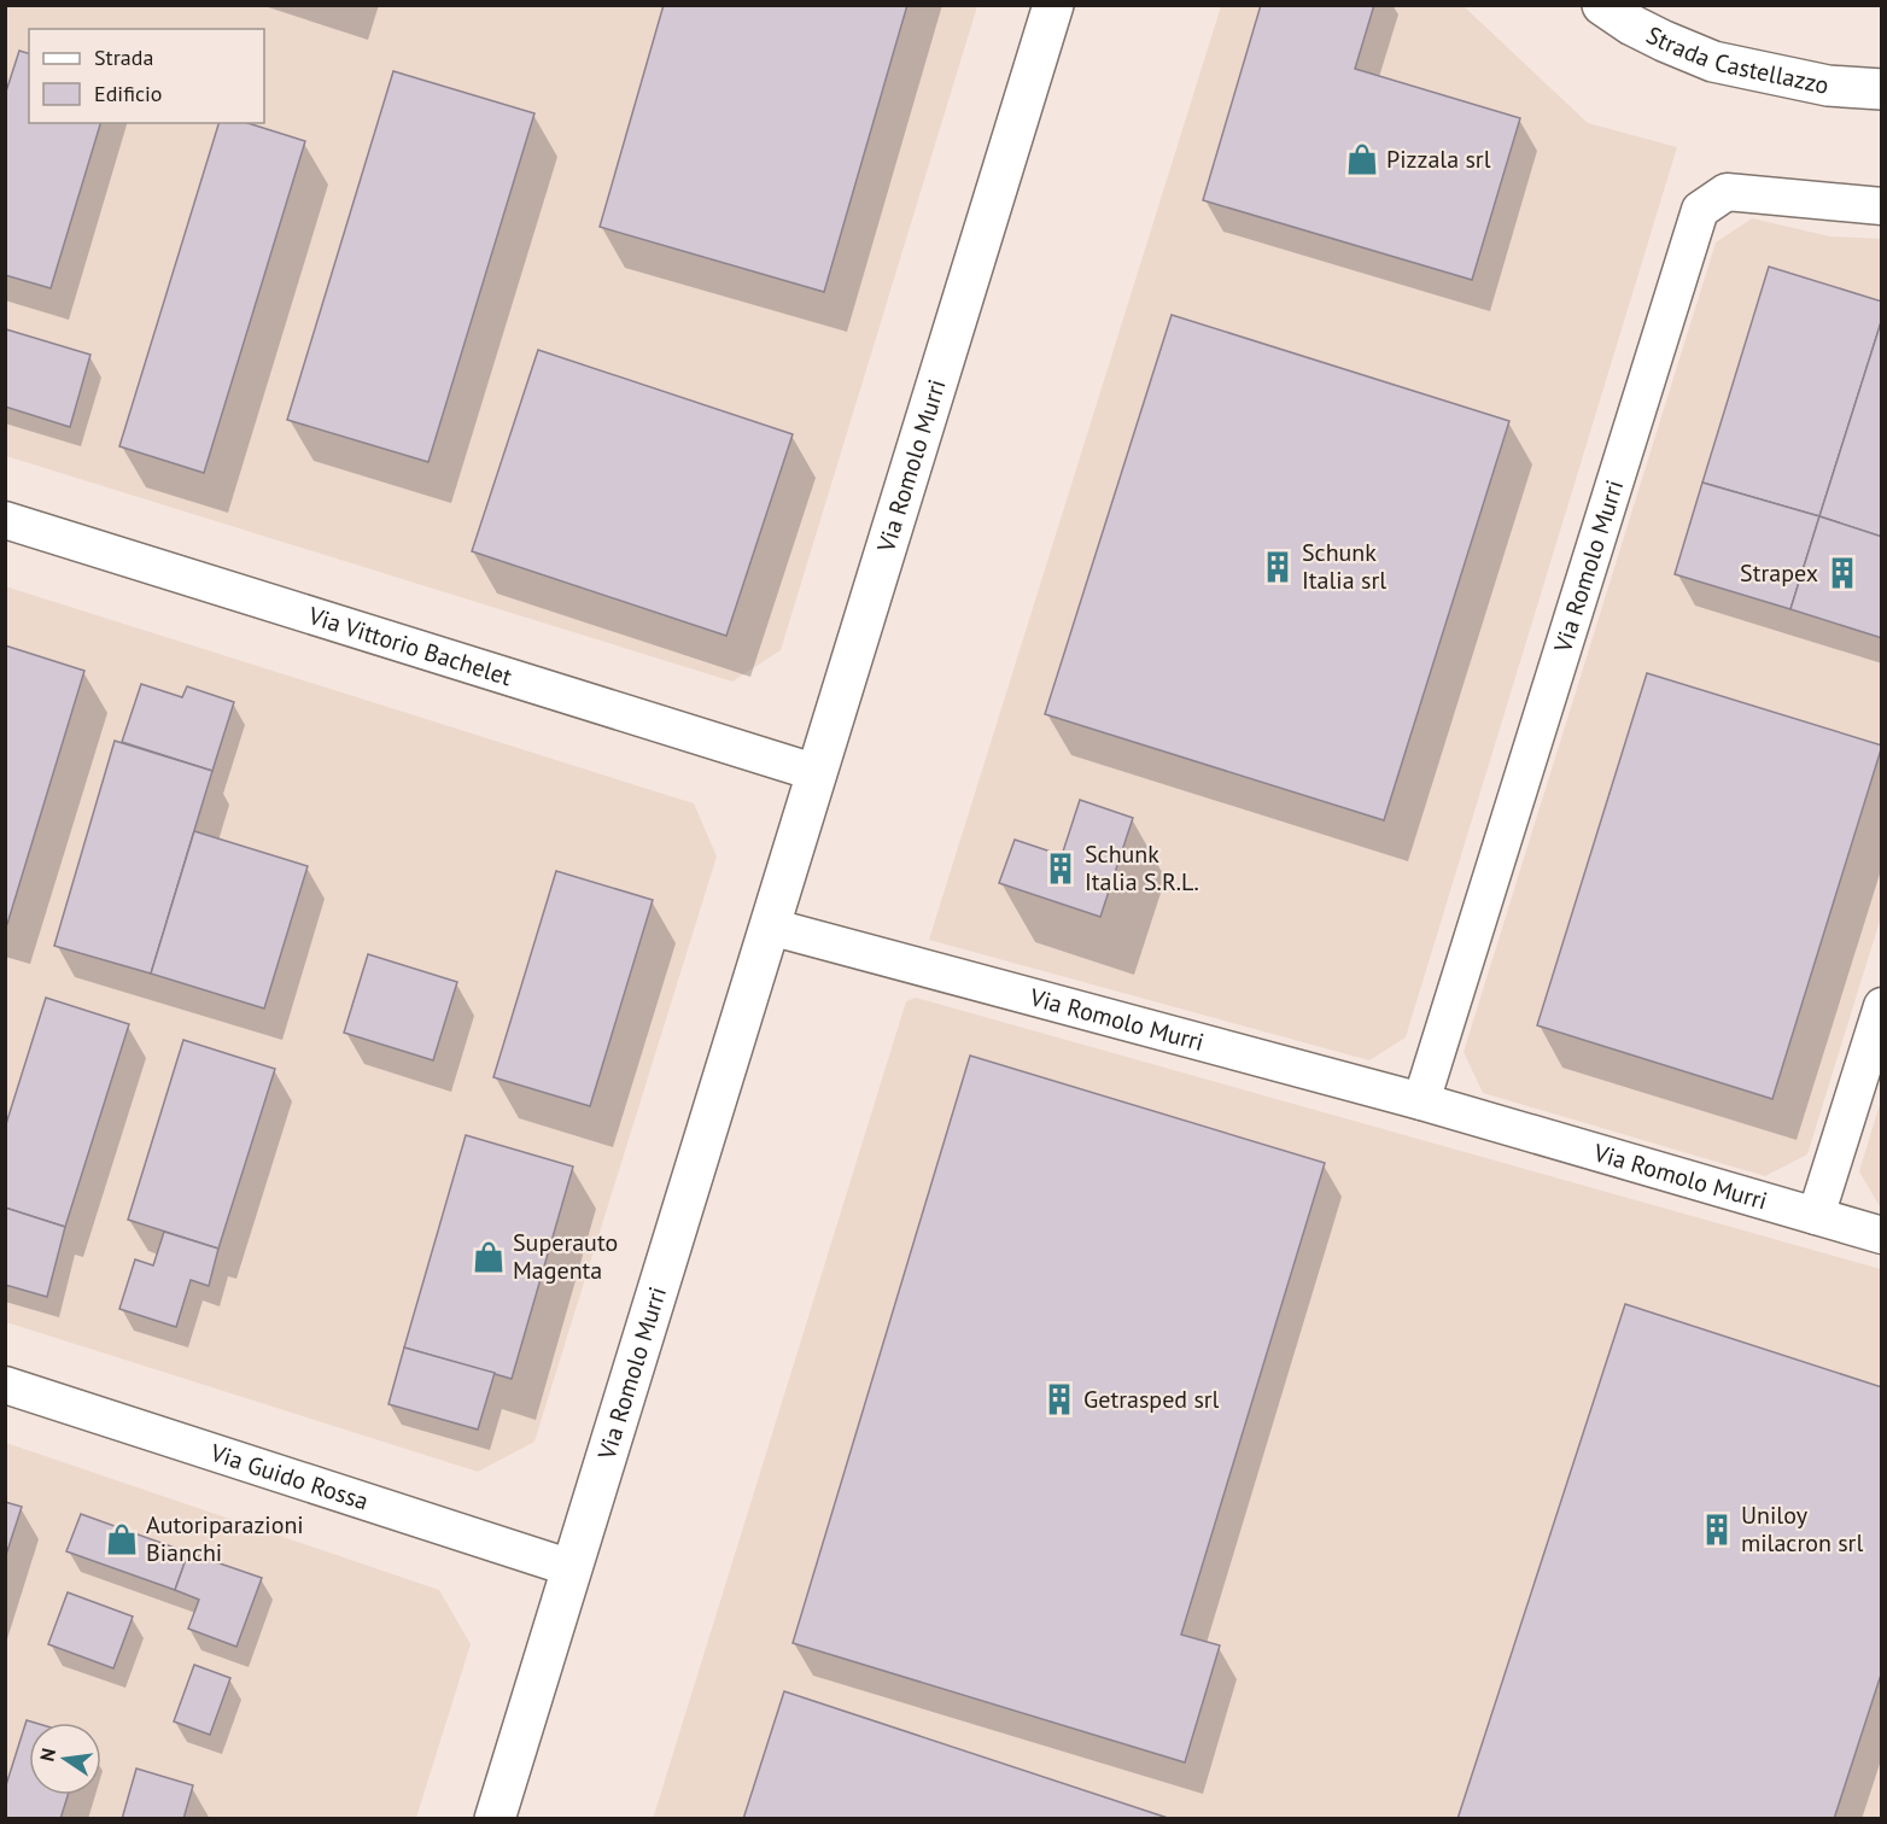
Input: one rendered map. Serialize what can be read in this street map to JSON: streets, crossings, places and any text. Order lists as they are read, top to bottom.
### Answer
{
  "streets": {
    "street": [
      "Strada Castellazzo",
      "Via Romolo Murri",
      "Via Vittorio Bachelet",
      "Via Guido Rossa"
    ]
  },
  "crossings": [
    ["Via Romolo Murri", "Via Vittorio Bachelet"],
    ["Via Romolo Murri", "Via Guido Rossa"]
  ],
  "places": {
    "shop": ["Pizzala srl", "Superauto Magenta", "Autoriparazioni Bianchi"],
    "building": [
      "Schunk Italia srl",
      "Strapex",
      "Schunk Italia S.R.L.",
      "Getrasped srl",
      "Uniloy milacron srl"
    ]
  },
  "legend": ["Strada", "Edificio"],
  "north": "left"
}
